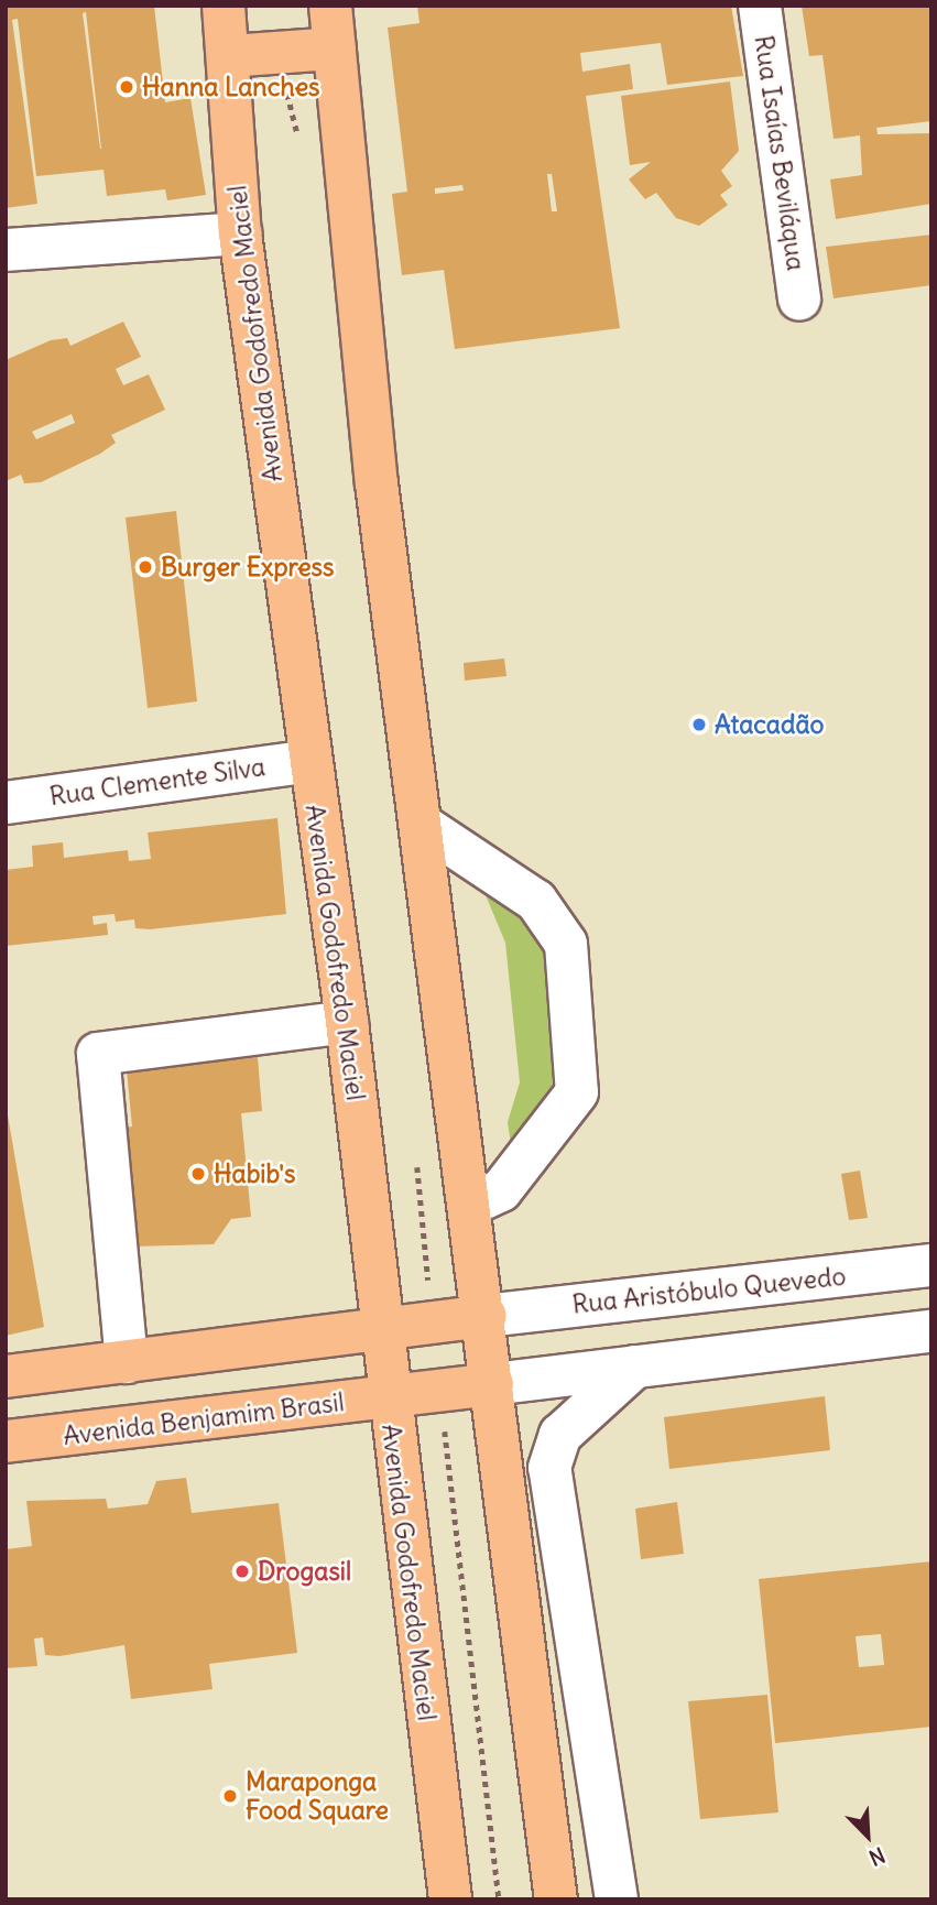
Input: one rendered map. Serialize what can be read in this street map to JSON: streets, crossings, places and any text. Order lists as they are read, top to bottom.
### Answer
{
  "streets": {
    "main road": ["Avenida Godofredo Maciel", "Avenida Benjamim Brasil"],
    "street": ["Rua Isaías Beviláqua", "Rua Clemente Silva", "Rua Aristóbulo Quevedo"]
  },
  "crossings": [
    ["Avenida Godofredo Maciel", "Rua Clemente Silva"],
    ["Avenida Godofredo Maciel", "Avenida Benjamim Brasil"]
  ],
  "places": [
    "Hanna Lanches",
    "Burger Express",
    "Atacadão",
    "Habib's",
    "Drogasil",
    "Maraponga Food Square"
  ],
  "north": "bottom right"
}
